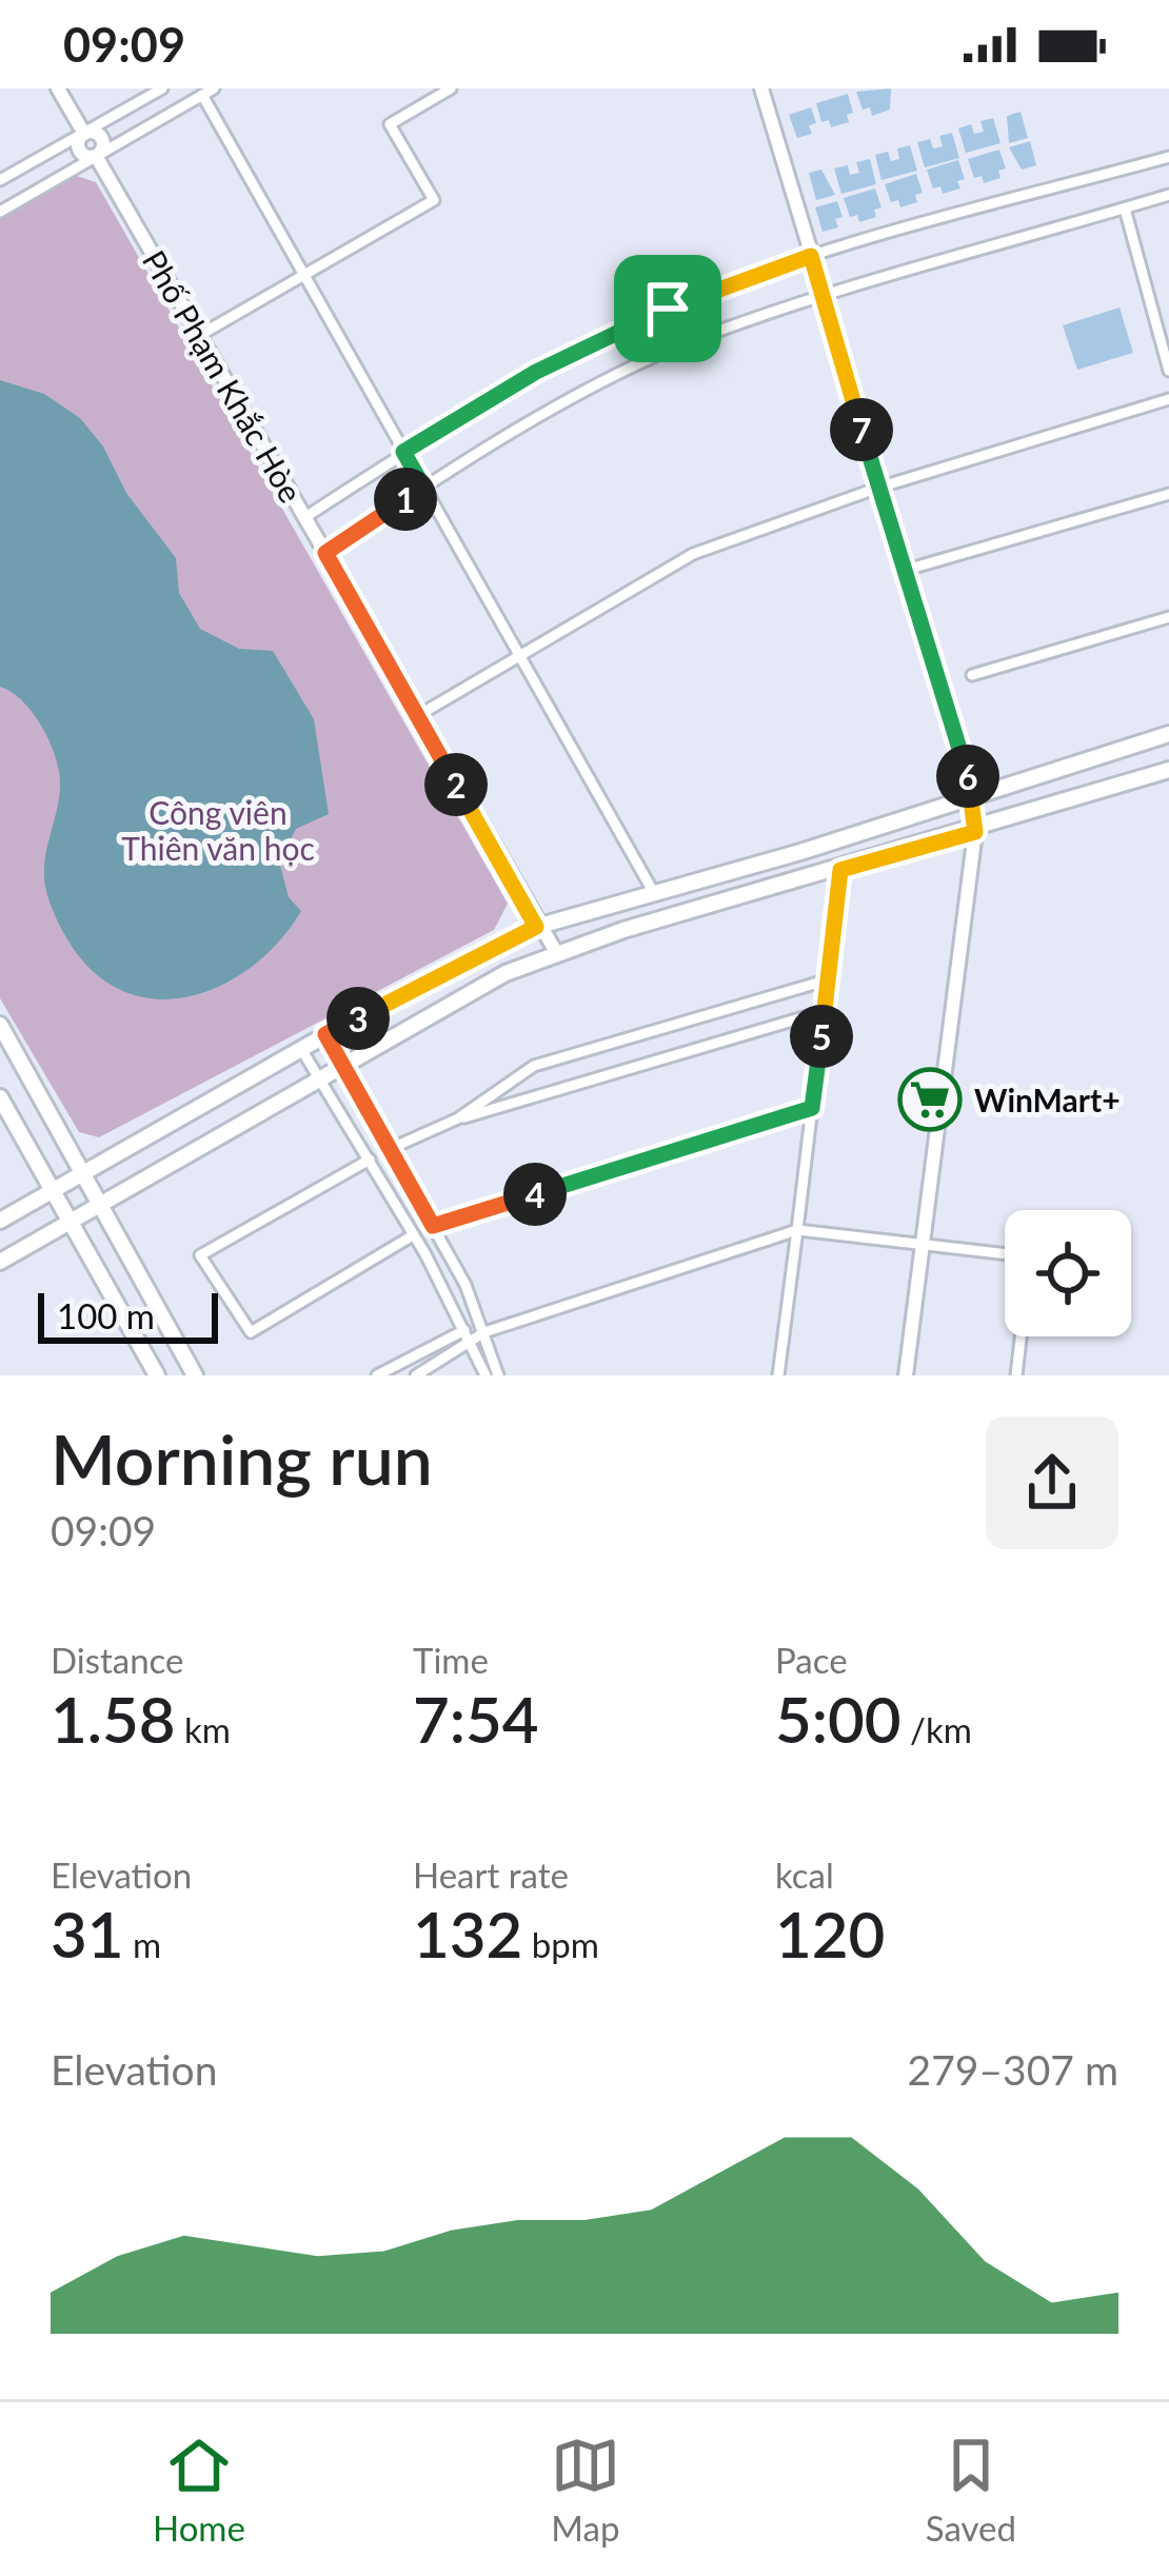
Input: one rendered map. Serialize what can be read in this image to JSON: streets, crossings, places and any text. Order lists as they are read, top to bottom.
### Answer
{
  "streets": {
    "street": ["Phố Phạm Khắc Hòe"]
  },
  "parks": ["Công viên Thiên văn học"],
  "places": {
    "supermarket": ["WinMart+"]
  },
  "scale_bar": "100 m",
  "page": {
    "status": "09:09",
    "pins": [
      "7",
      "1",
      "6",
      "2",
      "3",
      "5",
      "4"
    ],
    "scale": "100 m",
    "heading": ["Morning run", "09:09"],
    "stats": [
      ["Distance", "1.58 km"],
      ["Time", "7:54"],
      ["Pace", "5:00 /km"],
      ["Elevation", "31 m"],
      ["Heart rate", "132 bpm"],
      ["kcal", "120"]
    ],
    "chart": ["Elevation", "279–307 m"],
    "tabs": ["Home", "Map", "Saved"]
  }
}
